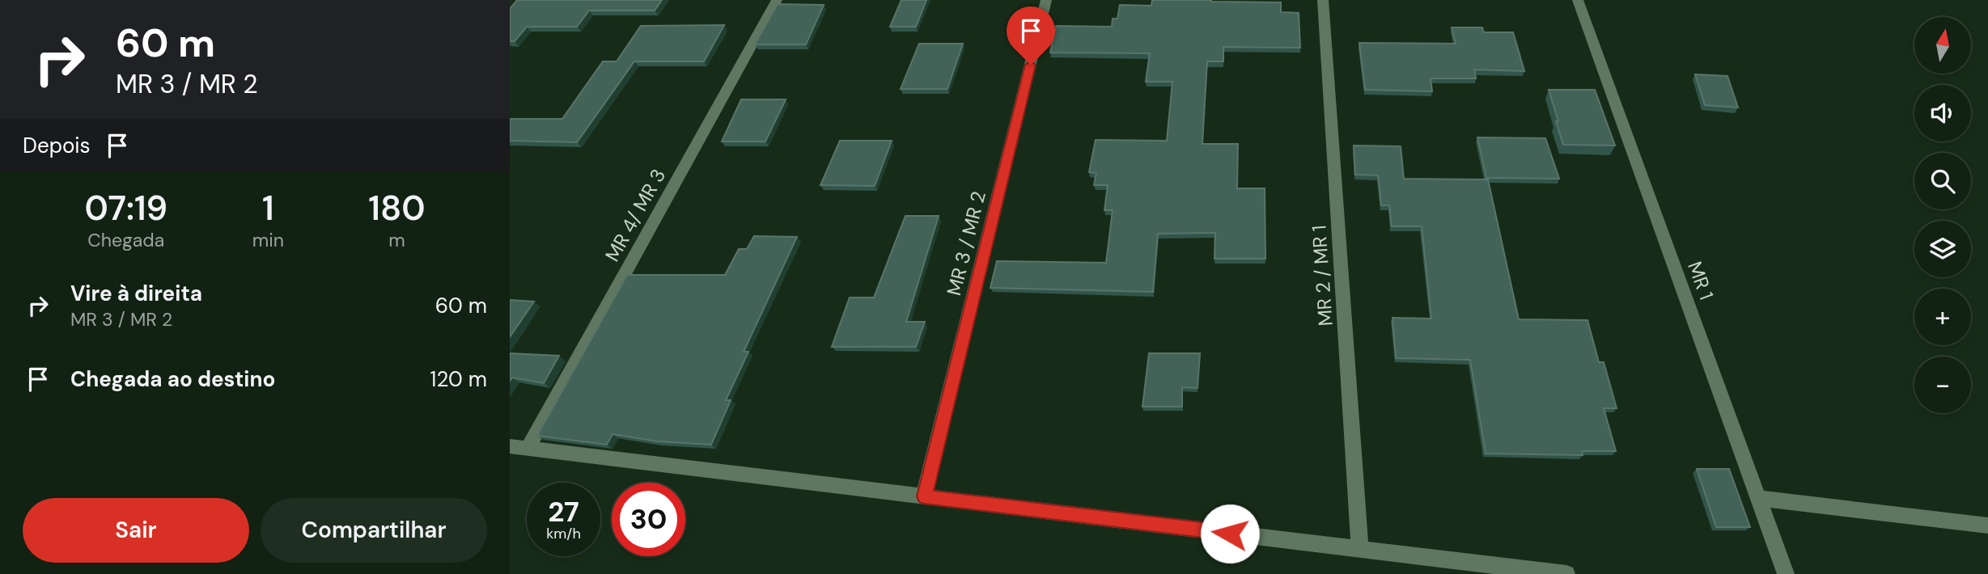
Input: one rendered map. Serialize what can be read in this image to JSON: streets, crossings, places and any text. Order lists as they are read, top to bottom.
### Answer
{
  "streets": {
    "street": [
      "MR 4/ MR 3",
      "MR 3 / MR 2",
      "MR 2 / MR 1",
      "MR 1"
    ]
  },
  "north": "top",
  "page": {
    "turn": ["60 m", "MR 3 / MR 2"],
    "map_buttons": ["+", "−"],
    "then": "Depois",
    "eta": [
      "07:19",
      "Chegada",
      "1",
      "min",
      "180",
      "m"
    ],
    "list": [
      {
        "name": "Vire à direita",
        "note": "MR 3 / MR 2",
        "value": "60 m"
      },
      {
        "name": "Chegada ao destino",
        "value": "120 m"
      }
    ],
    "speed": "27 km/h",
    "limit": "30",
    "buttons": ["Sair", "Compartilhar"]
  }
}
